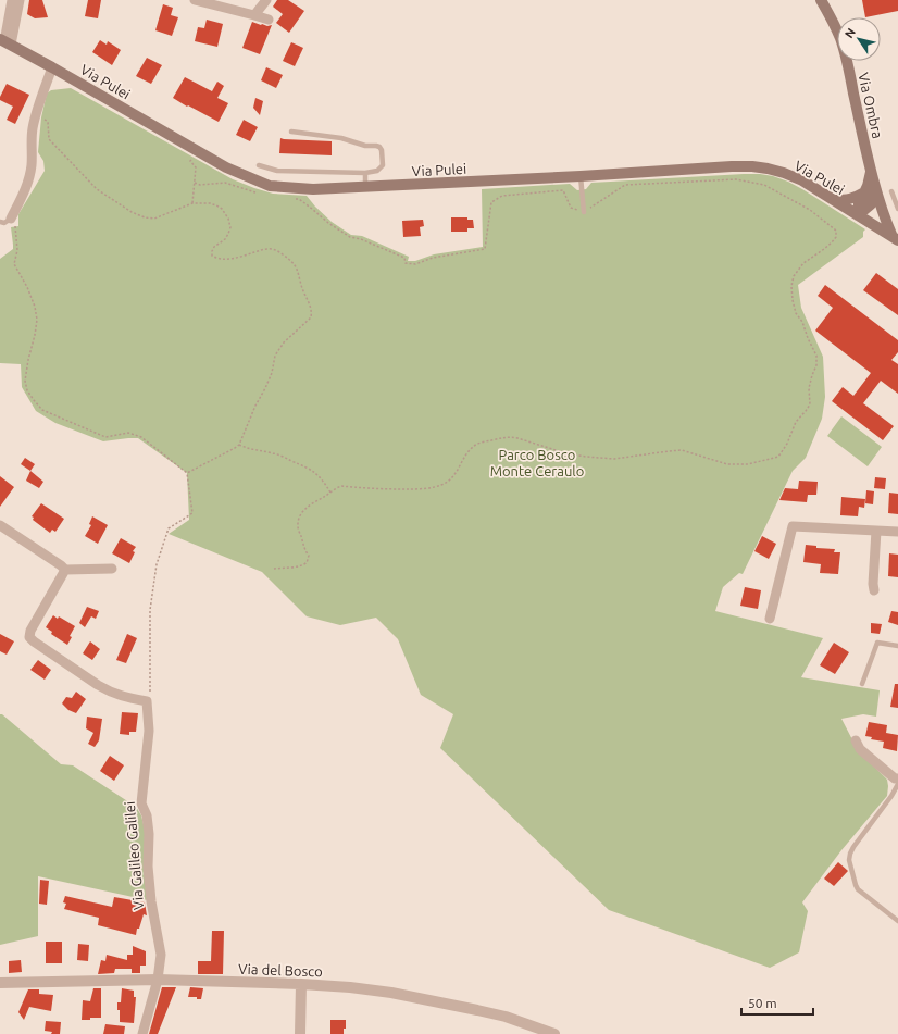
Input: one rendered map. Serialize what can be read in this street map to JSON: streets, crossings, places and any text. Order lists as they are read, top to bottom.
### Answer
{
  "streets": {
    "main road": ["Via Pulei", "Via Ombra"],
    "street": ["Via Galileo Galilei", "Via del Bosco"]
  },
  "crossings": [
    ["Via Pulei", "Via Ombra"],
    ["Via Galileo Galilei", "Via del Bosco"]
  ],
  "parks": ["Parco Bosco Monte Ceraulo"],
  "scale_bar": "50 m",
  "north": "top left"
}
